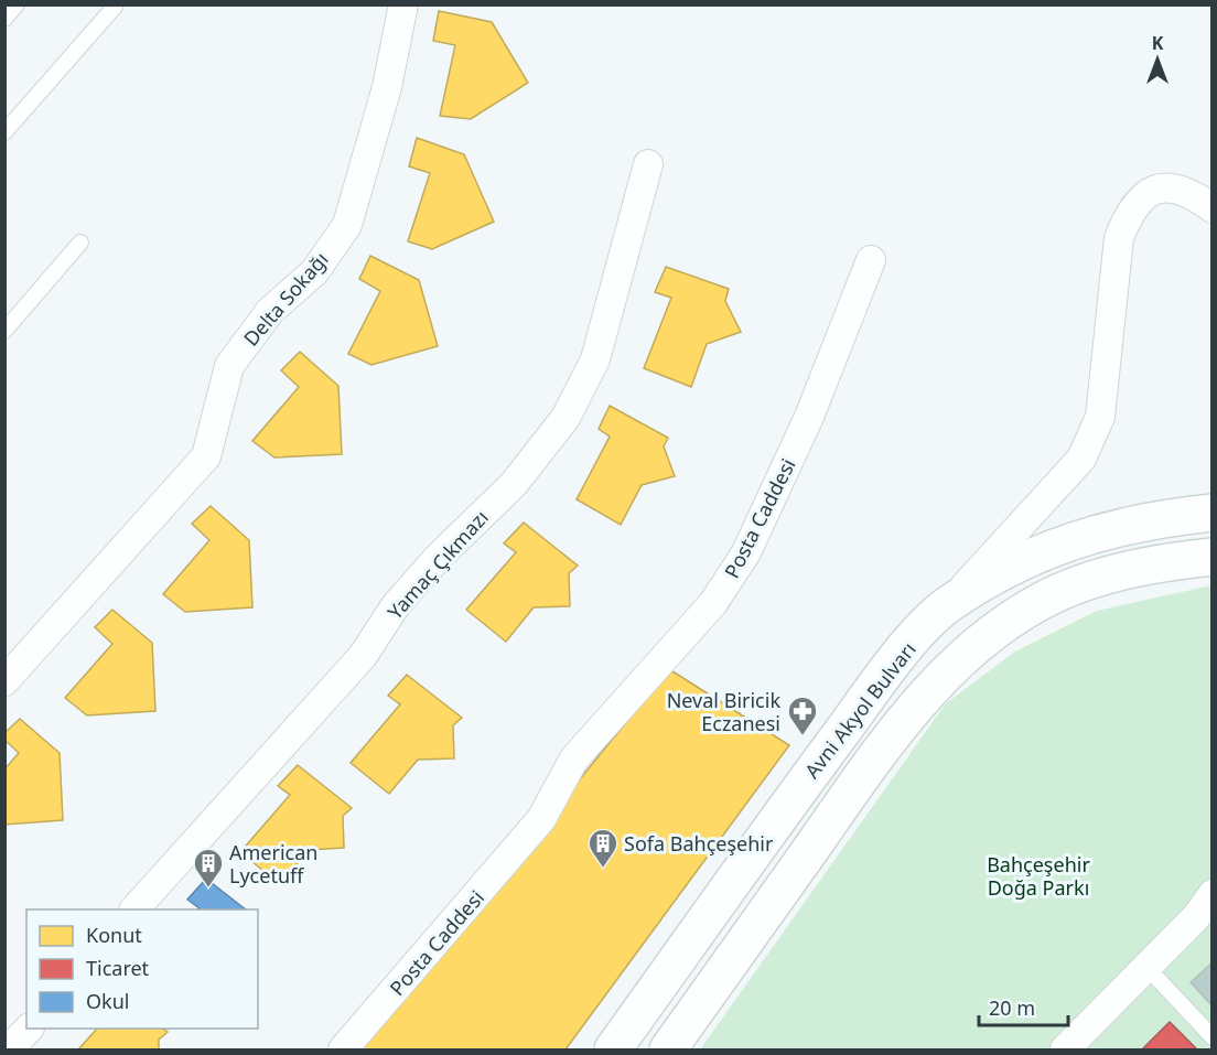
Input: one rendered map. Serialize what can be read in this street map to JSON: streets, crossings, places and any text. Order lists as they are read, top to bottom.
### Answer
{
  "streets": {
    "main road": ["Avni Akyol Bulvarı"],
    "street": ["Delta Sokağı", "Posta Caddesi", "Yamaç Çıkmazı"]
  },
  "parks": ["Bahçeşehir Doğa Parkı"],
  "places": {
    "pharmacy": ["Neval Biricik Eczanesi"],
    "building": ["Sofa Bahçeşehir", "American Lycetuff"]
  },
  "legend": ["Konut", "Ticaret", "Okul"],
  "scale_bar": "20 m",
  "north": "top"
}
